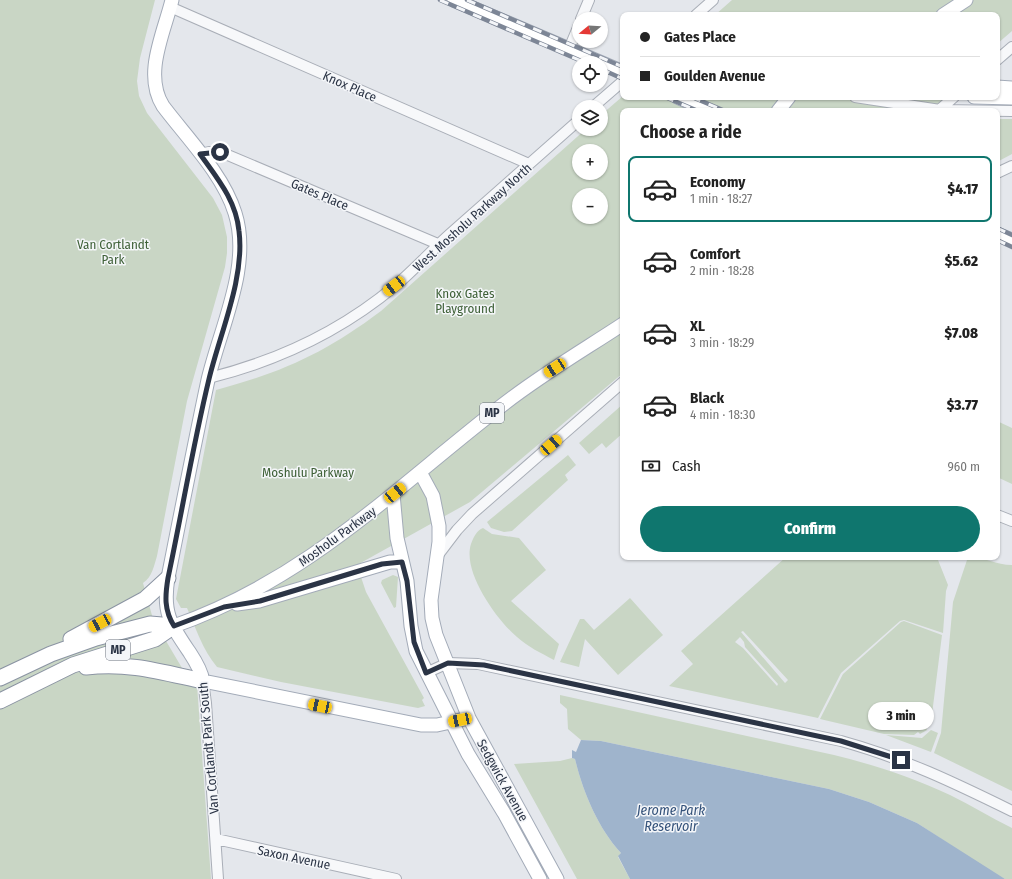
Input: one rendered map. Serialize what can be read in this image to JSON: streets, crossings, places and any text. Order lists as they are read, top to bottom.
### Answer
{
  "streets": {
    "highway": ["MP", "Mosholu Parkway"],
    "main road": ["Van Cortlandt Park South", "Sedgwick Avenue"],
    "street": [
      "Knox Place",
      "Gates Place",
      "West Mosholu Parkway North",
      "Saxon Avenue"
    ]
  },
  "crossings": [
    ["Knox Place", "West Mosholu Parkway North"],
    ["Knox Place", "Van Cortlandt Park South"],
    ["Gates Place", "West Mosholu Parkway North"],
    ["Gates Place", "Van Cortlandt Park South"],
    ["West Mosholu Parkway North", "Van Cortlandt Park South"],
    ["Mosholu Parkway", "Van Cortlandt Park South"],
    ["Mosholu Parkway", "Sedgwick Avenue"],
    ["Van Cortlandt Park South", "Saxon Avenue"]
  ],
  "water": ["Jerome Park Reservoir"],
  "parks": ["Van Cortlandt Park", "Knox Gates Playground", "Moshulu Parkway"],
  "north": "left",
  "page": {
    "map_buttons": ["+", "−"],
    "banner": ["Gates Place", "Goulden Avenue"],
    "heading": "Choose a ride",
    "list": [
      {
        "name": "Economy",
        "note": "1 min · 18:27",
        "value": "$4.17"
      },
      {
        "name": "Comfort",
        "note": "2 min · 18:28",
        "value": "$5.62"
      },
      {
        "name": "XL",
        "note": "3 min · 18:29",
        "value": "$7.08"
      },
      {
        "name": "Black",
        "note": "4 min · 18:30",
        "value": "$3.77"
      }
    ],
    "pay": ["Cash", "960 m"],
    "buttons": "Confirm",
    "bubble": "3 min"
  }
}
